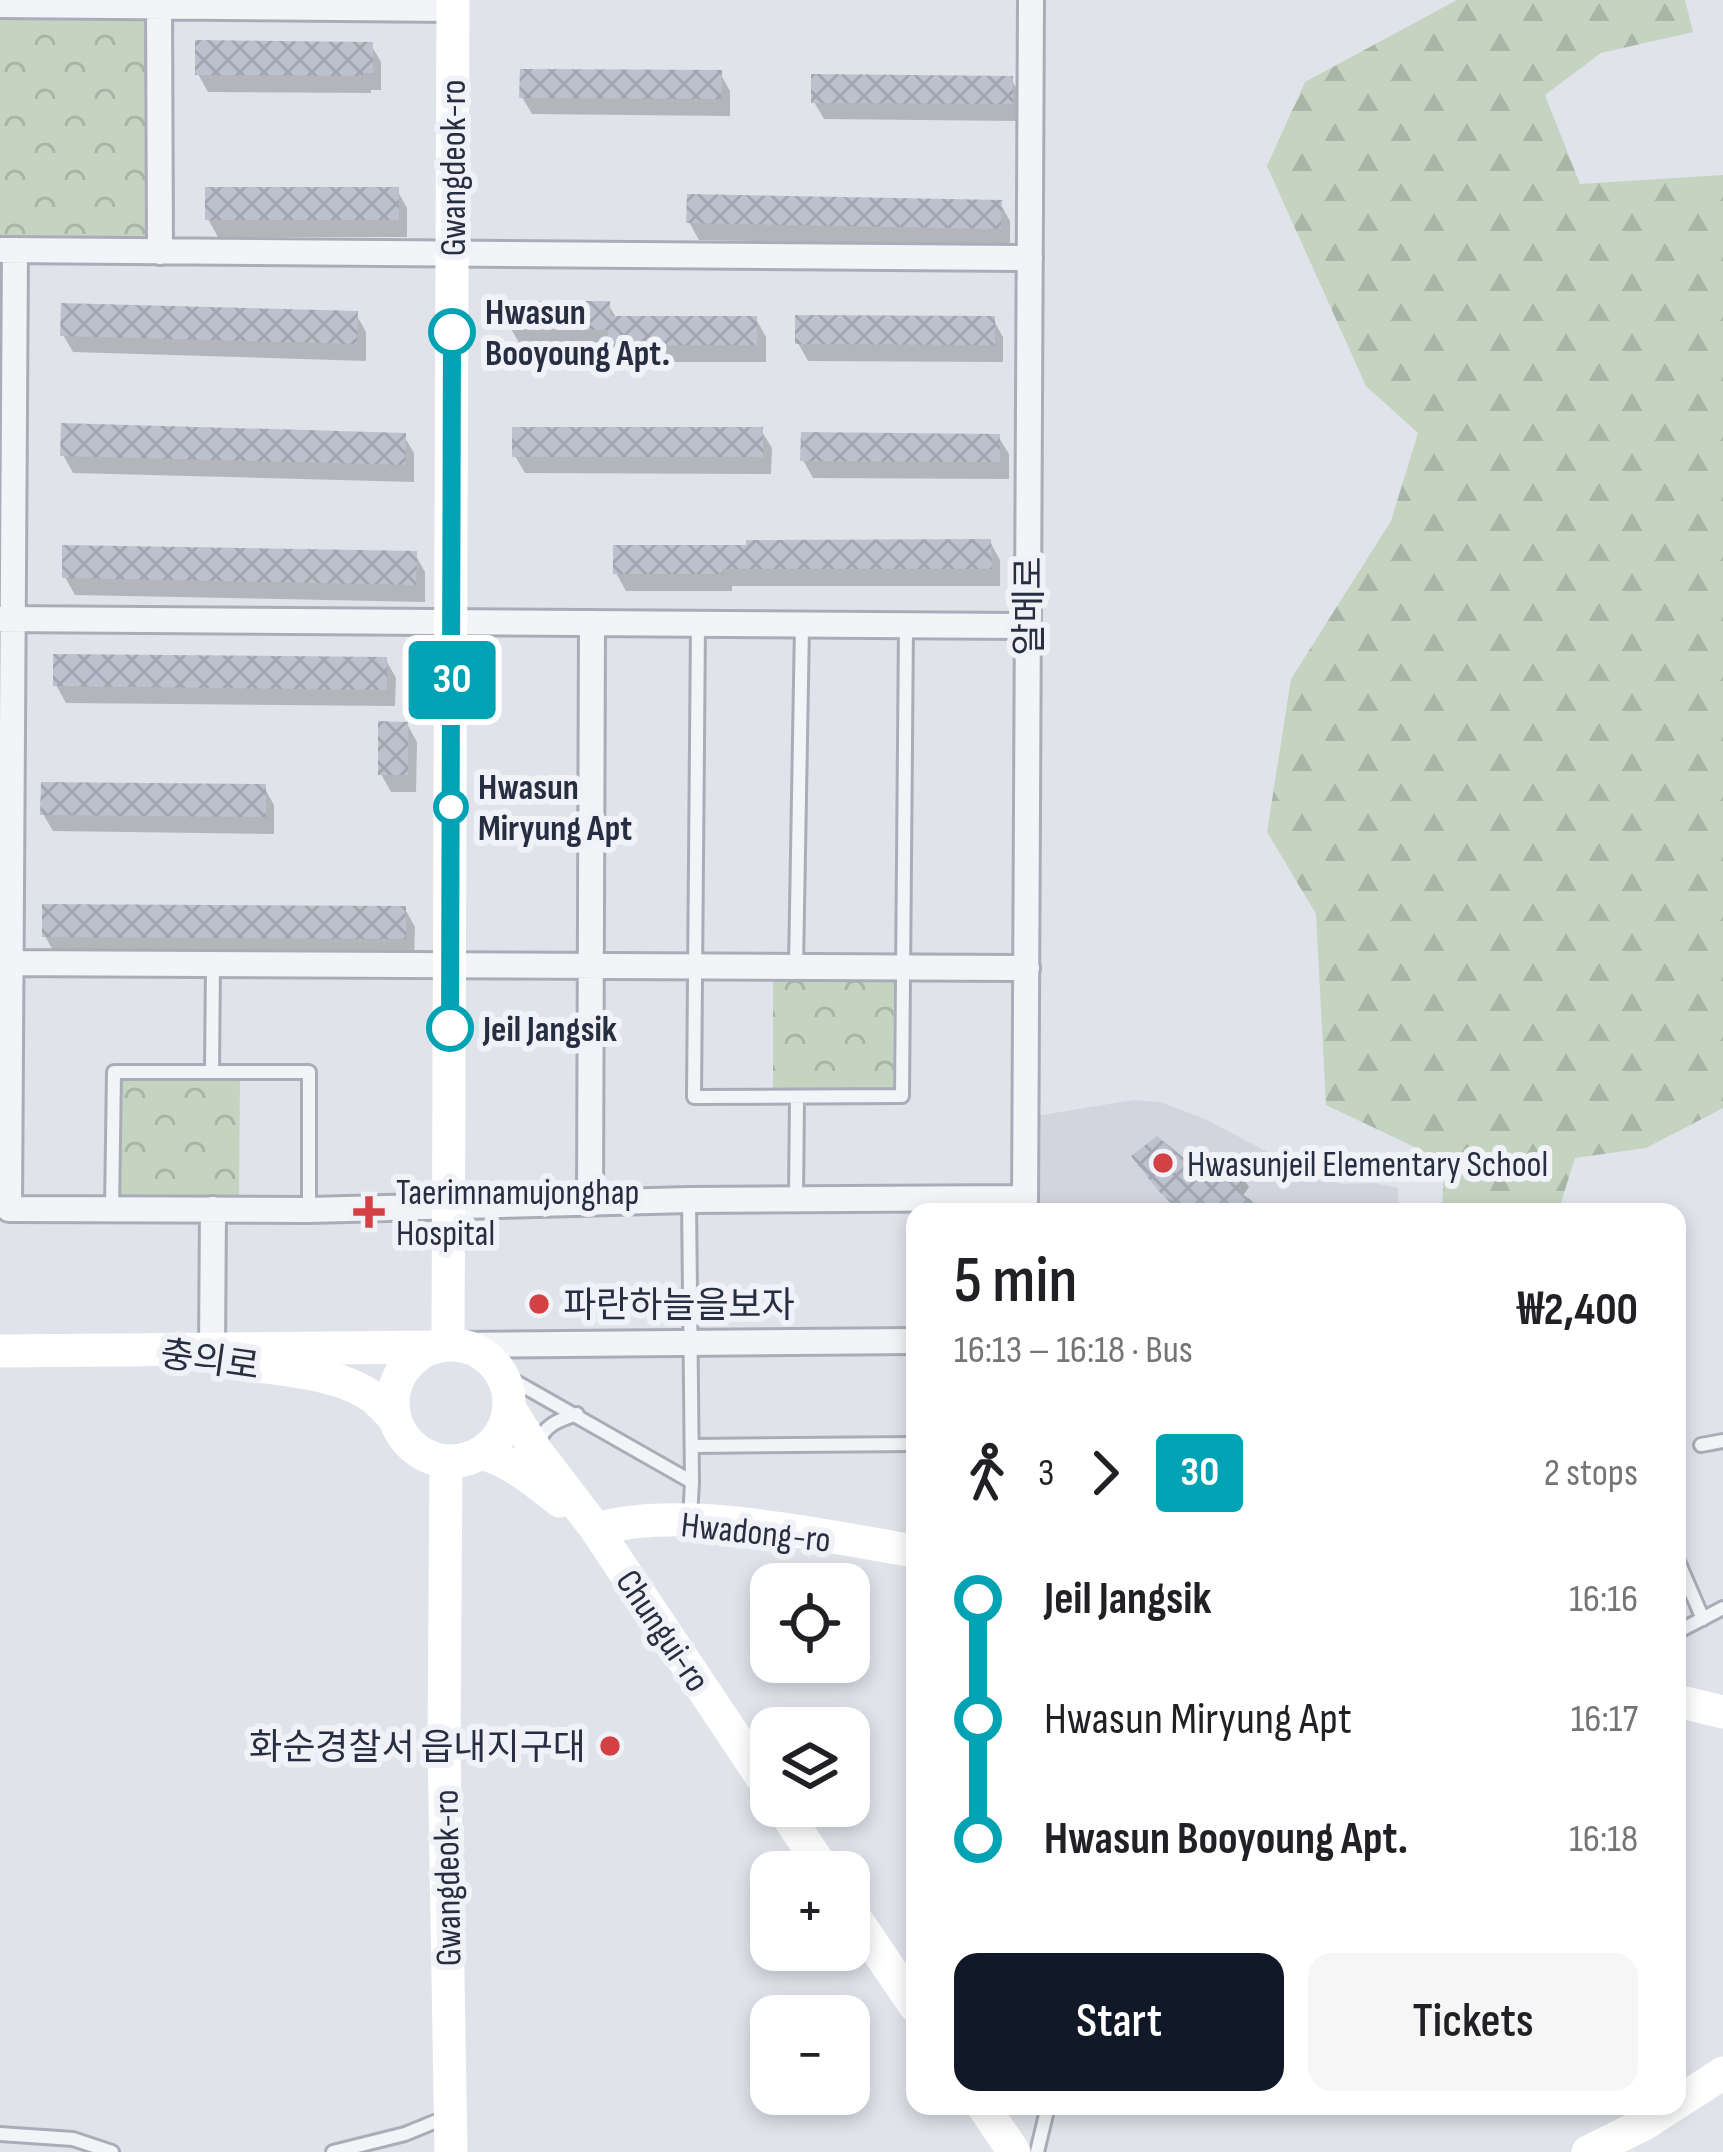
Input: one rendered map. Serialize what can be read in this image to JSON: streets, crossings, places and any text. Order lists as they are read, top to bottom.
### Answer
{
  "streets": {
    "street": [
      "Gwangdeok-ro",
      "알메로",
      "충의로",
      "Hwadong-ro",
      "Chungui-ro"
    ]
  },
  "crossings": [
    ["Gwangdeok-ro", "충의로"],
    ["Hwadong-ro", "Chungui-ro"]
  ],
  "places": {
    "other": [
      "Hwasun Booyoung Apt.",
      "Hwasun Miryung Apt",
      "Jeil Jangsik",
      "Hwasunjeil Elementary School",
      "파란하늘을보자",
      "화순경찰서 읍내지구대"
    ],
    "health": ["Taerimnamujonghap Hospital"]
  },
  "lines": ["bus line 30"],
  "page": {
    "on_map": "30",
    "heading": ["5 min", "16:13 – 16:18 · Bus", "₩2,400"],
    "legs": ["3", "30", "2 stops"],
    "list": [
      {
        "name": "Jeil Jangsik",
        "value": "16:16"
      },
      {
        "name": "Hwasun Miryung Apt",
        "value": "16:17"
      },
      {
        "name": "Hwasun Booyoung Apt.",
        "value": "16:18"
      }
    ],
    "map_buttons": ["+", "−"],
    "buttons": ["Start", "Tickets"]
  }
}
